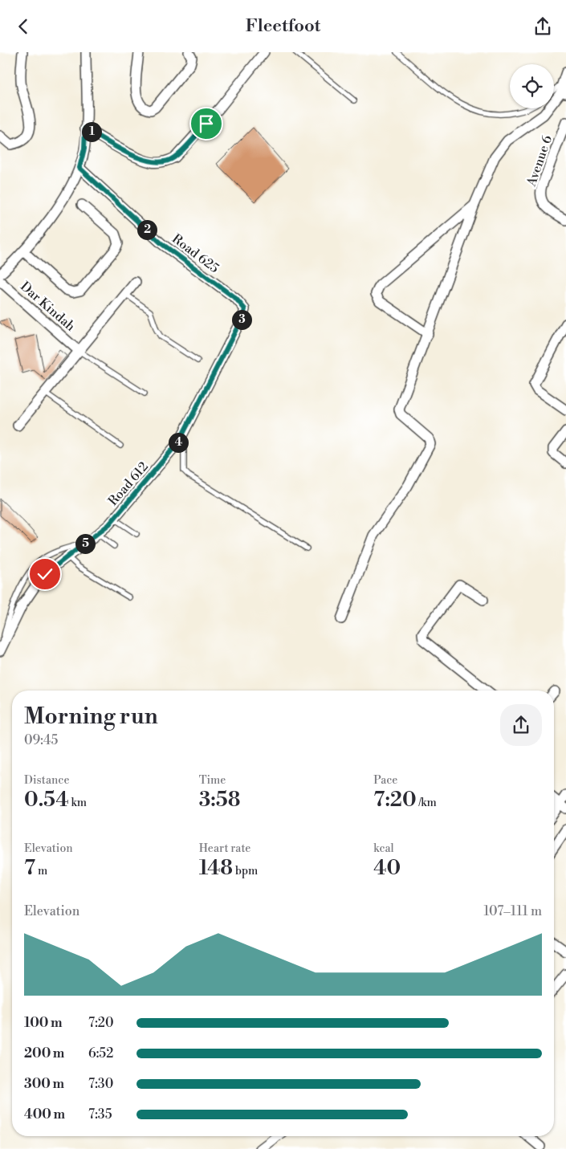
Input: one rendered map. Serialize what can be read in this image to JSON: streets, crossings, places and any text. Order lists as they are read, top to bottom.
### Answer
{
  "streets": {
    "street": [
      "Avenue 6",
      "Road 625",
      "Dar Kindah",
      "Road 612"
    ]
  },
  "crossings": [
    ["Road 625", "Road 612"]
  ],
  "page": {
    "header": "Fleetfoot",
    "pins": [
      "1",
      "2",
      "3",
      "4",
      "5"
    ],
    "heading": ["Morning run", "09:45"],
    "stats": [
      ["Distance", "0.54 km"],
      ["Time", "3:58"],
      ["Pace", "7:20 /km"],
      ["Elevation", "7 m"],
      ["Heart rate", "148 bpm"],
      ["kcal", "40"]
    ],
    "chart": ["Elevation", "107–111 m"],
    "list": [
      {
        "name": "100 m",
        "note": "7:20"
      },
      {
        "name": "200 m",
        "note": "6:52"
      },
      {
        "name": "300 m",
        "note": "7:30"
      },
      {
        "name": "400 m",
        "note": "7:35"
      }
    ]
  }
}
